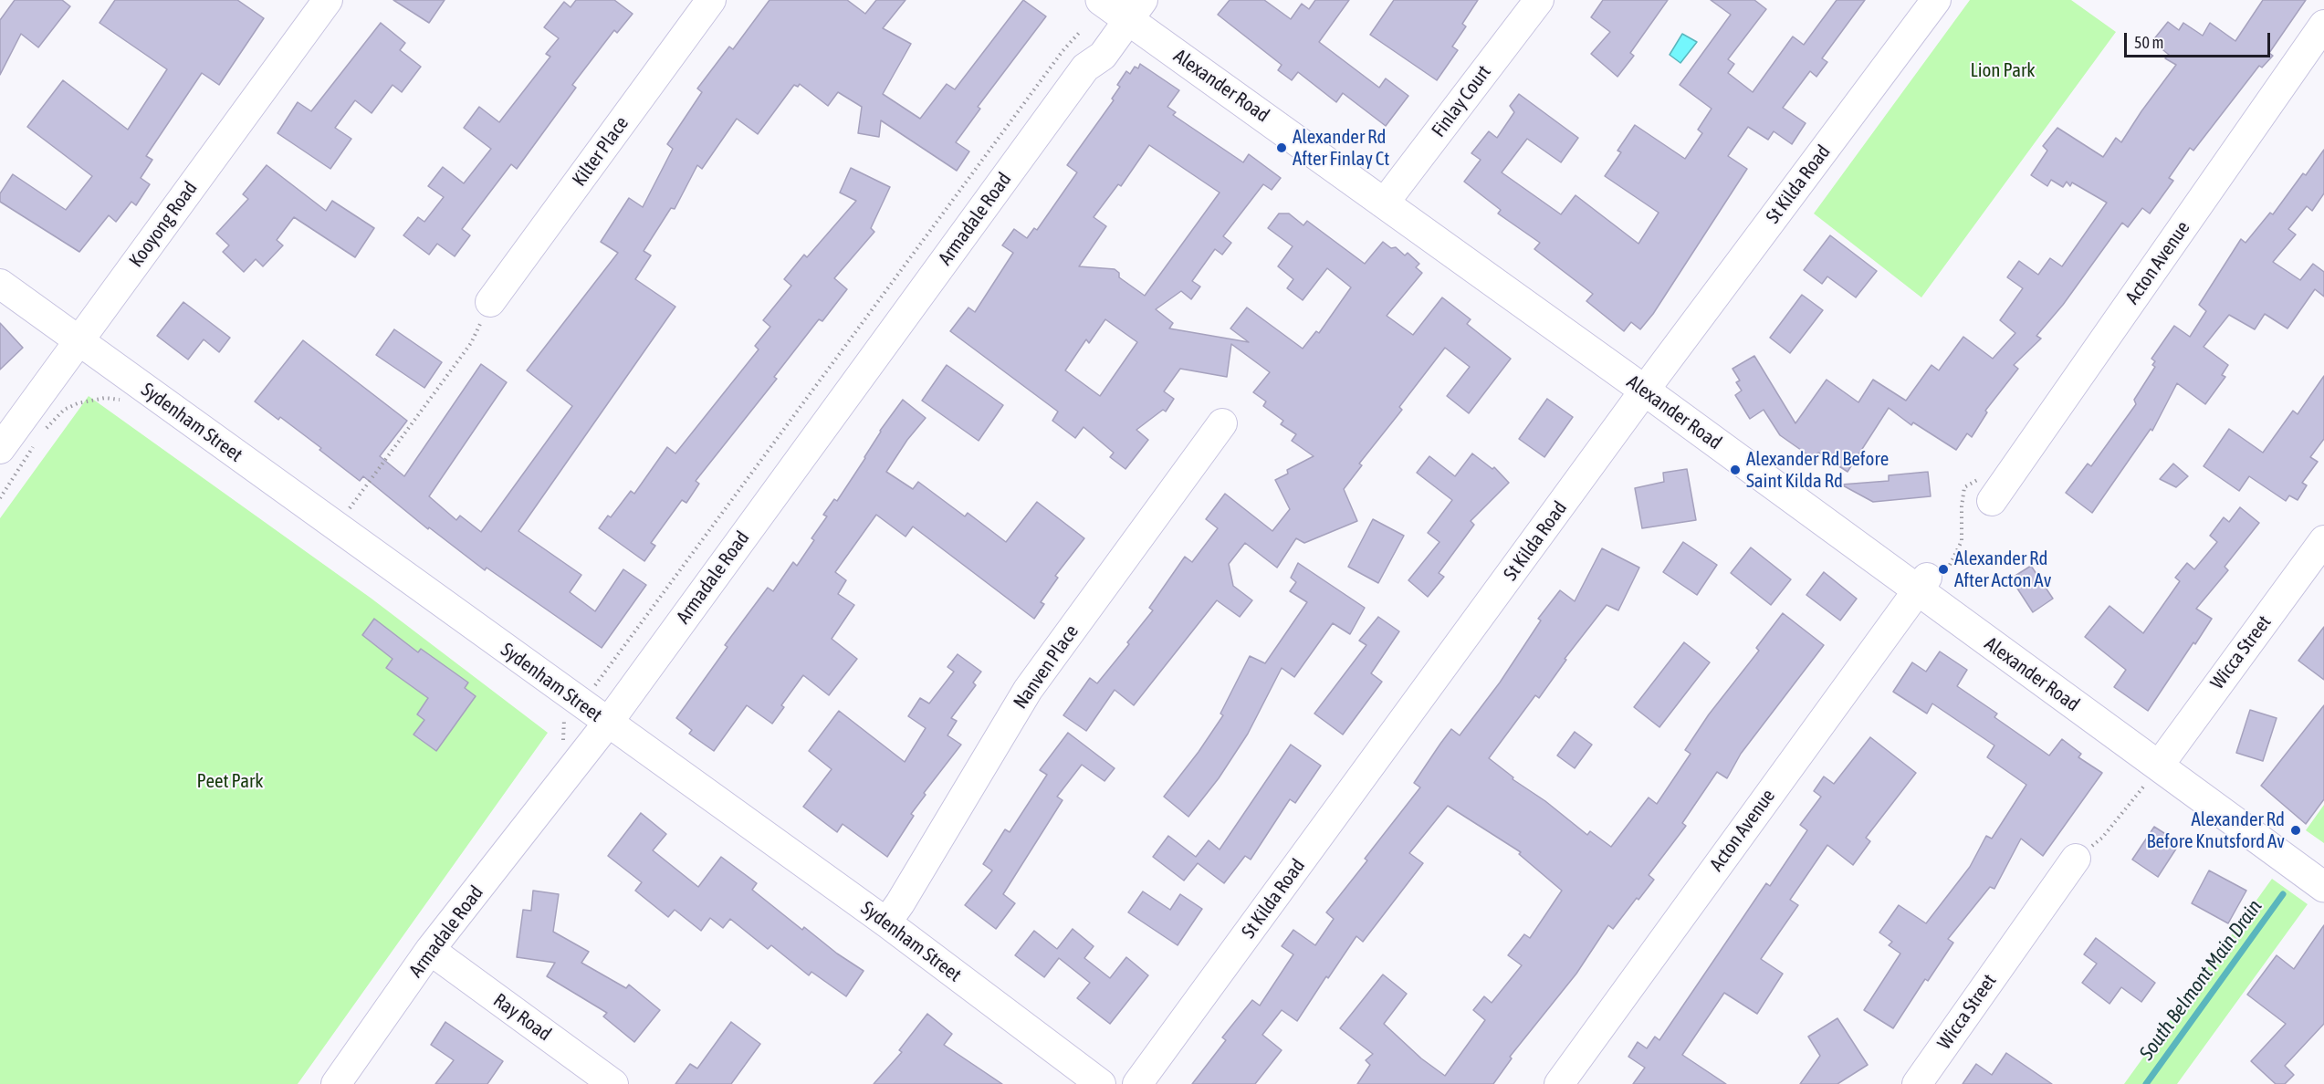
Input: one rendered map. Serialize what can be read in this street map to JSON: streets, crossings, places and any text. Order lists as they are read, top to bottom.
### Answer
{
  "streets": {
    "main road": ["Alexander Road"],
    "street": [
      "Finlay Court",
      "Kilter Place",
      "St Kilda Road",
      "Armadale Road",
      "Kooyong Road",
      "Acton Avenue",
      "Sydenham Street",
      "Wicca Street",
      "Nanven Place",
      "Ray Road"
    ]
  },
  "crossings": [
    ["Alexander Road", "Finlay Court"],
    ["Alexander Road", "St Kilda Road"],
    ["Alexander Road", "Armadale Road"],
    ["Alexander Road", "Acton Avenue"],
    ["Alexander Road", "Wicca Street"],
    ["Armadale Road", "Sydenham Street"],
    ["Armadale Road", "Ray Road"],
    ["Kooyong Road", "Sydenham Street"],
    ["Sydenham Street", "Nanven Place"]
  ],
  "water": ["South Belmont Main Drain"],
  "parks": ["Lion Park", "Peet Park"],
  "places": [
    "Alexander Rd After Finlay Ct",
    "Alexander Rd Before Saint Kilda Rd",
    "Alexander Rd After Acton Av",
    "Alexander Rd Before Knutsford Av"
  ],
  "scale_bar": "50 m"
}
